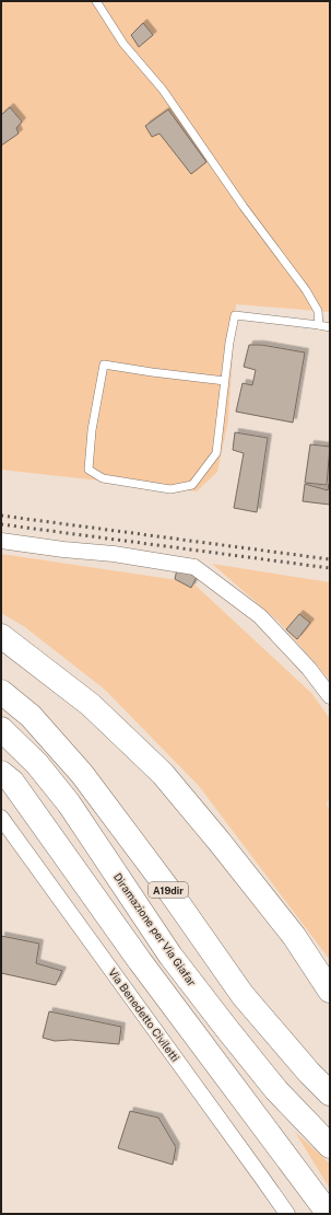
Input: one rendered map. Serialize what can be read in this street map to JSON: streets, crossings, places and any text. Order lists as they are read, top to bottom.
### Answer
{
  "streets": {
    "highway": ["A19dir", "Diramazione per Via Giafar"],
    "street": ["Via Benedetto Civiletti"]
  }
}
